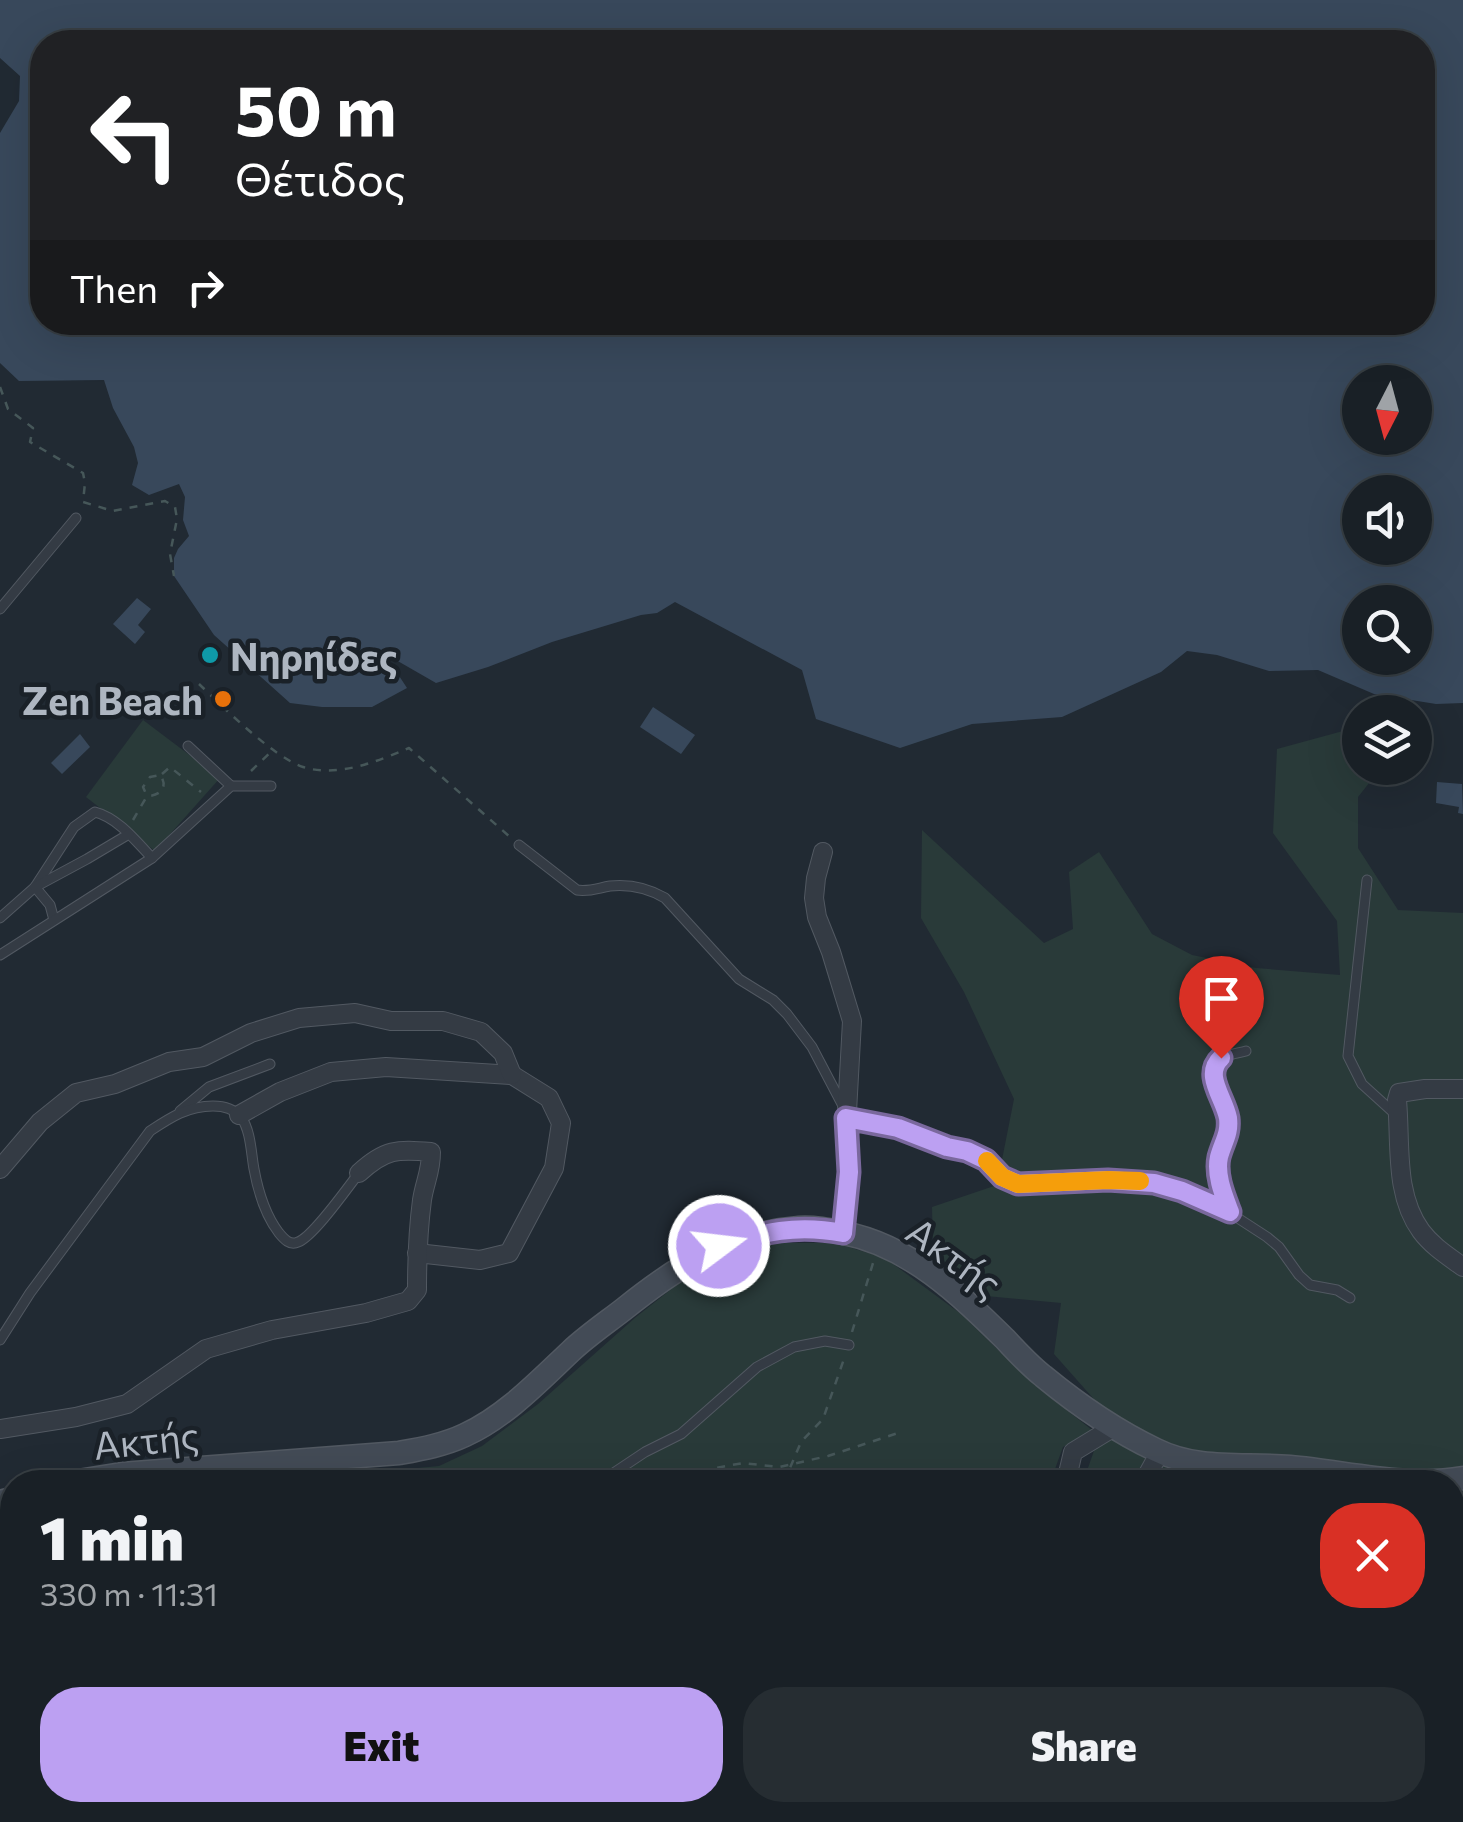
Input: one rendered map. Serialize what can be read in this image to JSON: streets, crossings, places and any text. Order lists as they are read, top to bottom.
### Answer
{
  "streets": {
    "street": ["Ακτής"]
  },
  "places": ["Νηρηίδες", "Zen Beach"],
  "north": "bottom",
  "page": {
    "turn": ["50 m", "Θέτιδος"],
    "then": "Then",
    "heading": ["1 min", "330 m · 11:31"],
    "buttons": ["Exit", "Share"]
  }
}
